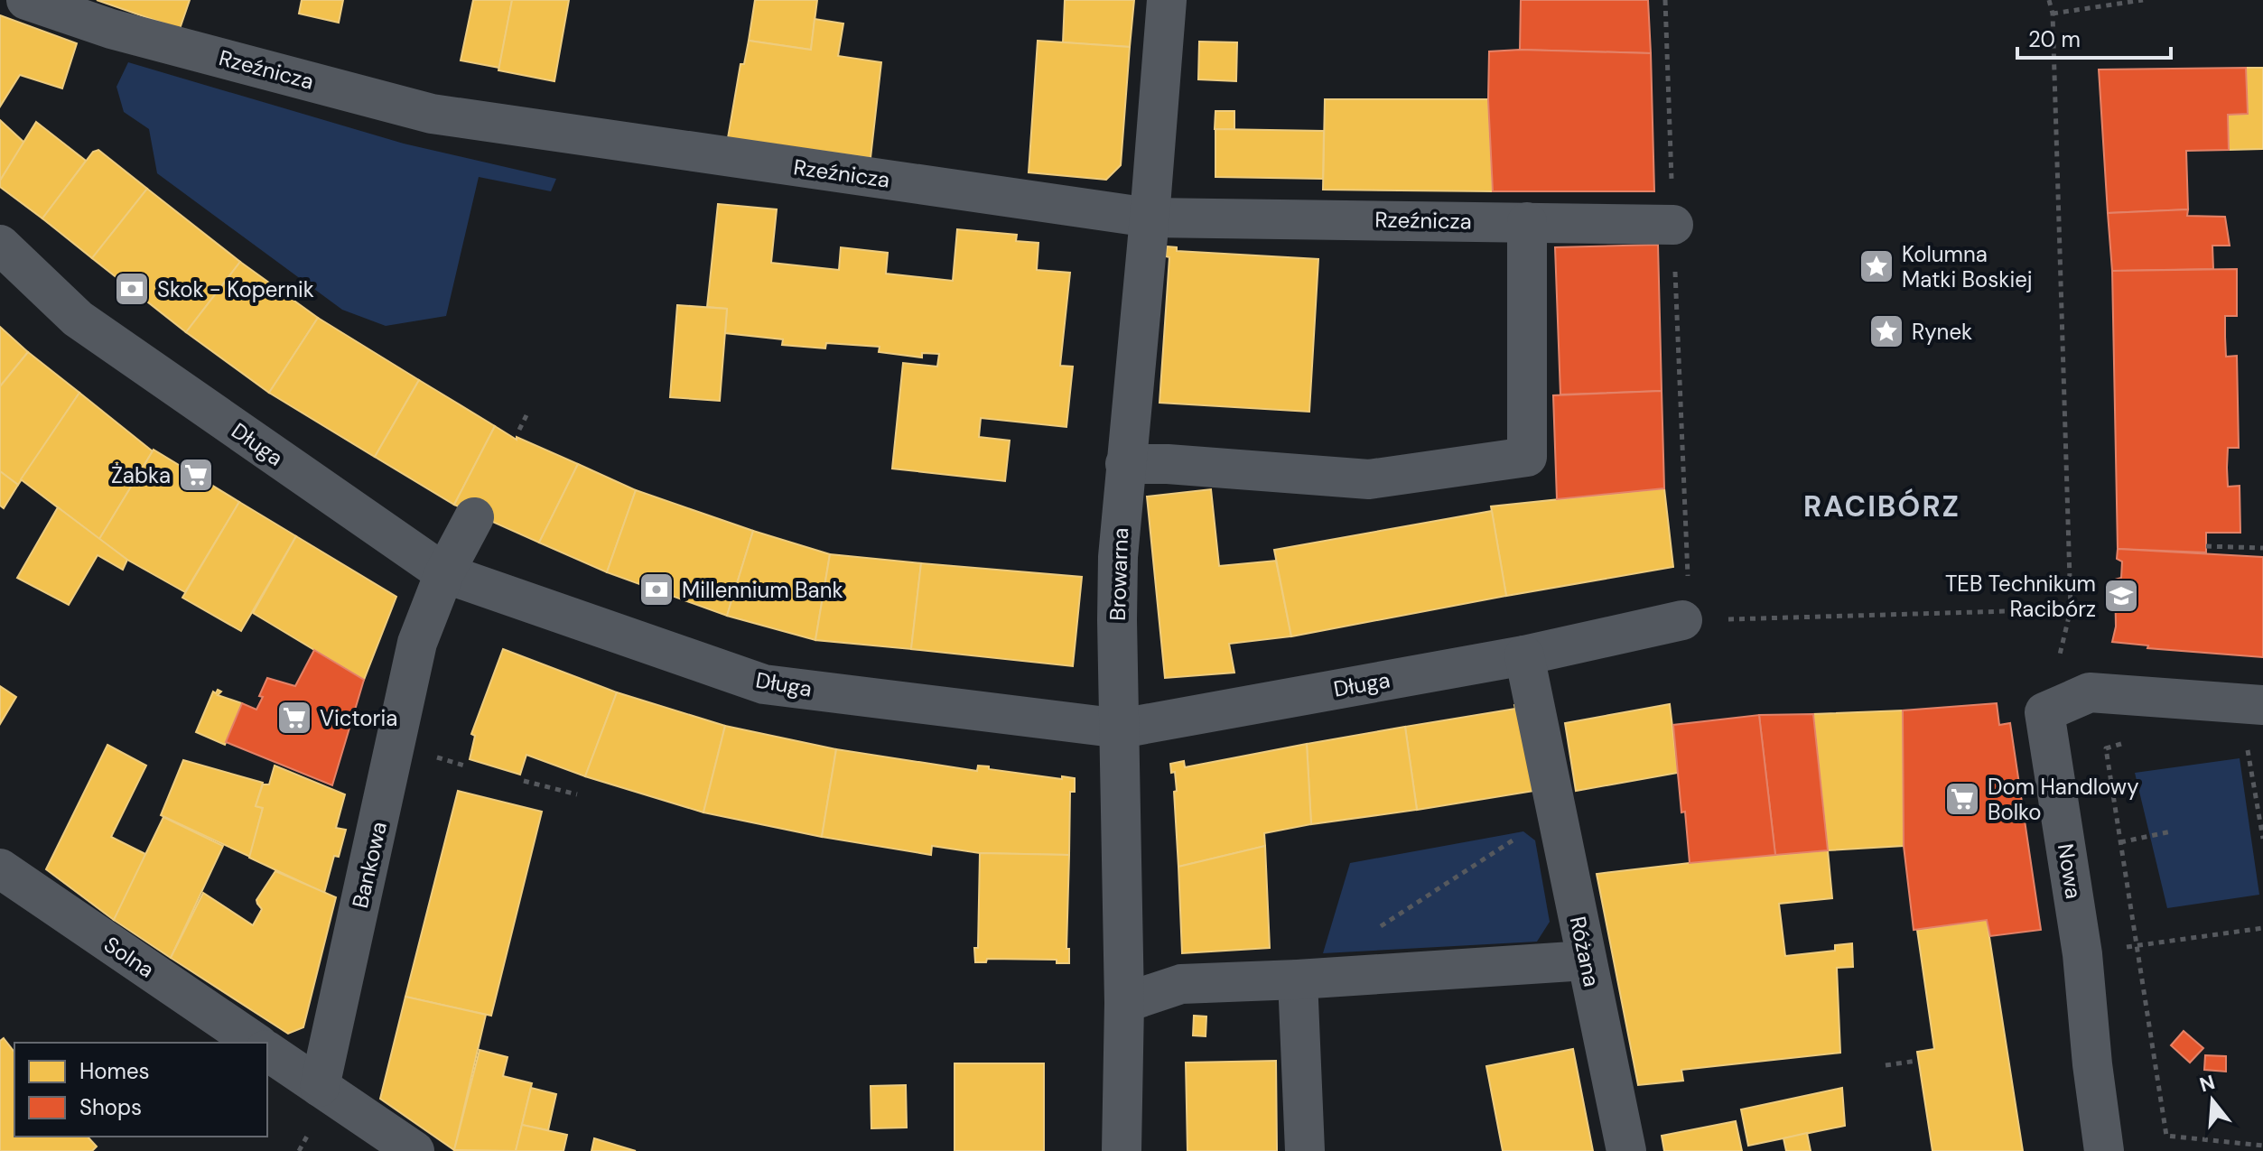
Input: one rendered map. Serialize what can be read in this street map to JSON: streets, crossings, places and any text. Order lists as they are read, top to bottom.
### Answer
{
  "streets": {
    "street": [
      "Rzeźnicza",
      "Długa",
      "Browarna",
      "Bankowa",
      "Nowa",
      "Różana",
      "Solna"
    ]
  },
  "crossings": [
    ["Rzeźnicza", "Browarna"],
    ["Długa", "Browarna"],
    ["Długa", "Bankowa"],
    ["Długa", "Różana"]
  ],
  "districts": ["RACIBÓRZ"],
  "places": {
    "place": ["Kolumna Matki Boskiej", "Rynek"],
    "bank": ["Skok - Kopernik", "Millennium Bank"],
    "supermarket": ["Żabka", "Victoria", "Dom Handlowy Bolko"],
    "school or university": ["TEB Technikum Racibórz"]
  },
  "legend": ["Homes", "Shops"],
  "scale_bar": "20 m",
  "north": "top"
}
